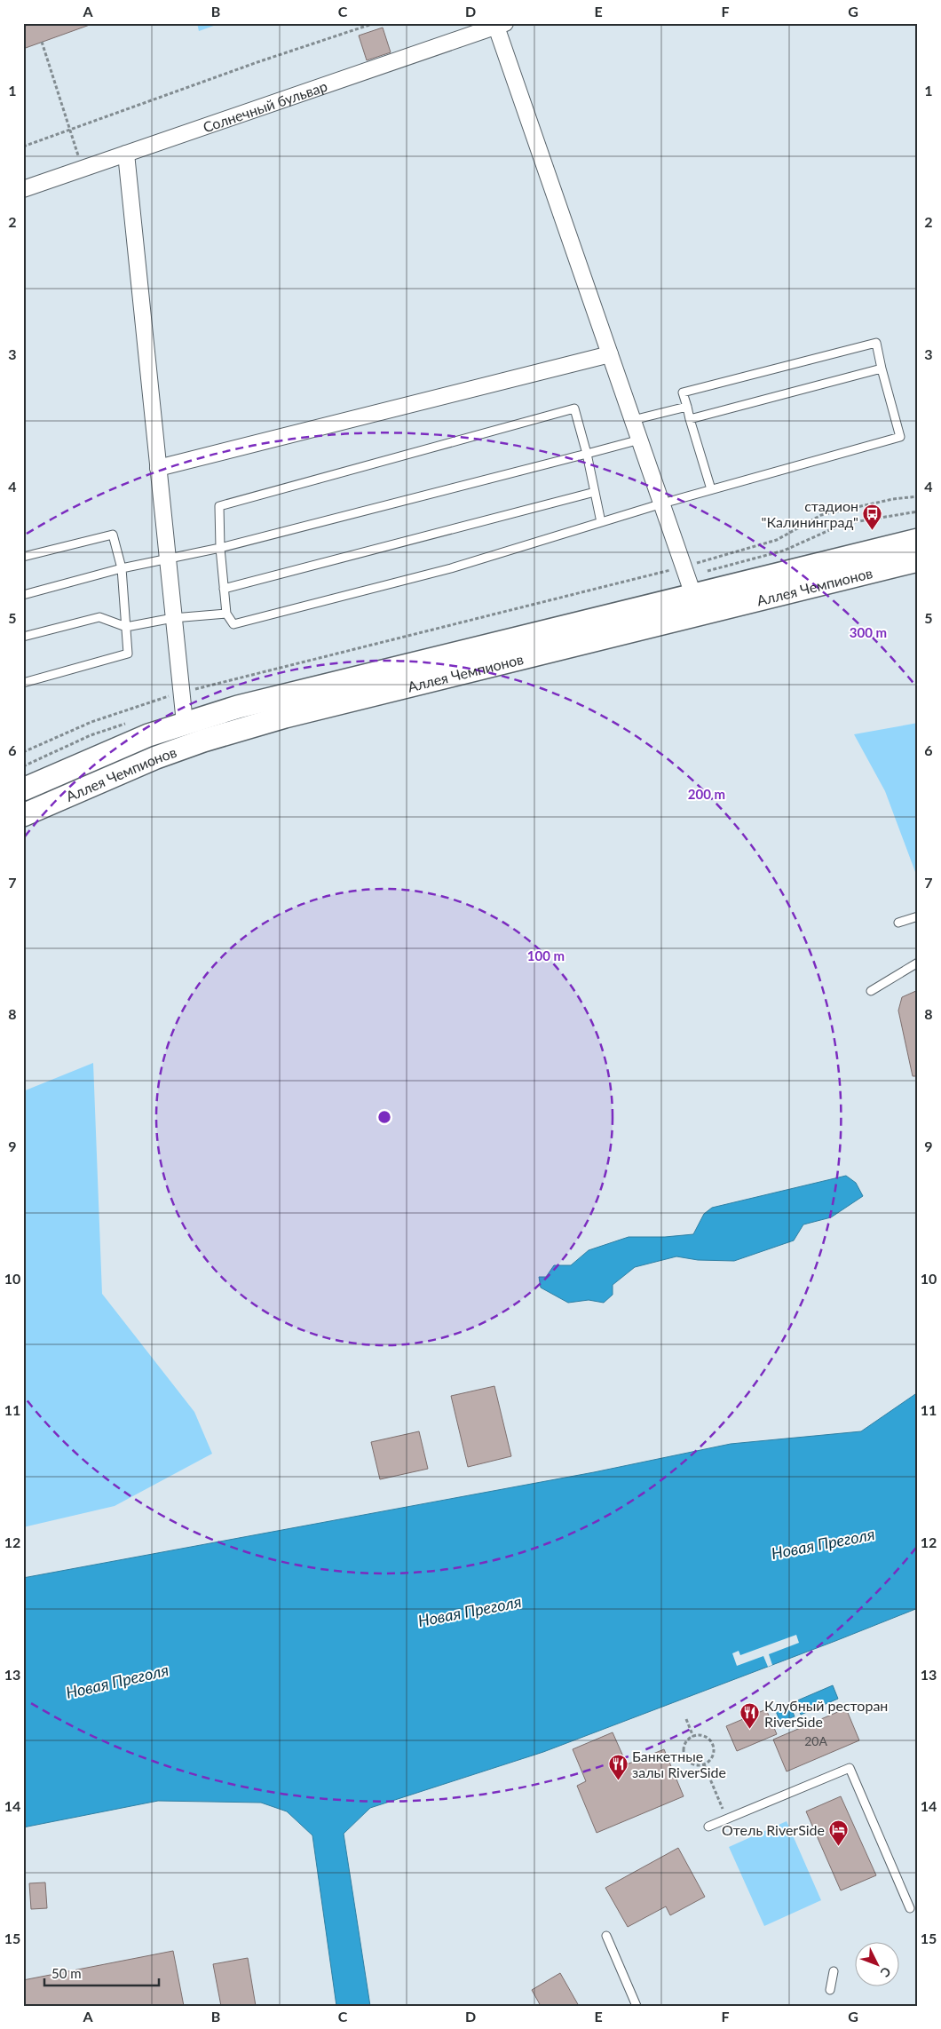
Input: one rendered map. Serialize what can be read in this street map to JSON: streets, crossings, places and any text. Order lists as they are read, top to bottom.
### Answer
{
  "streets": {
    "main road": ["Аллея Чемпионов"],
    "street": ["Солнечный бульвар"]
  },
  "water": ["Новая Преголя"],
  "places": {
    "bus stop": ["стадион \"Калининград\""],
    "restaurant": ["Клубный ресторан RiverSide", "Банкетные залы RiverSide"],
    "hotel": ["Отель RiverSide"]
  },
  "house_numbers": ["20А"],
  "scale_bar": "50 m",
  "north": "bottom right",
  "grid": {
    "columns": [
      "A",
      "B",
      "C",
      "D",
      "E",
      "F",
      "G"
    ],
    "rows": [
      "1",
      "2",
      "3",
      "4",
      "5",
      "6",
      "7",
      "8",
      "9",
      "10",
      "11",
      "12",
      "13",
      "14",
      "15"
    ]
  },
  "rings": ["300 m", "200 m", "100 m"]
}
